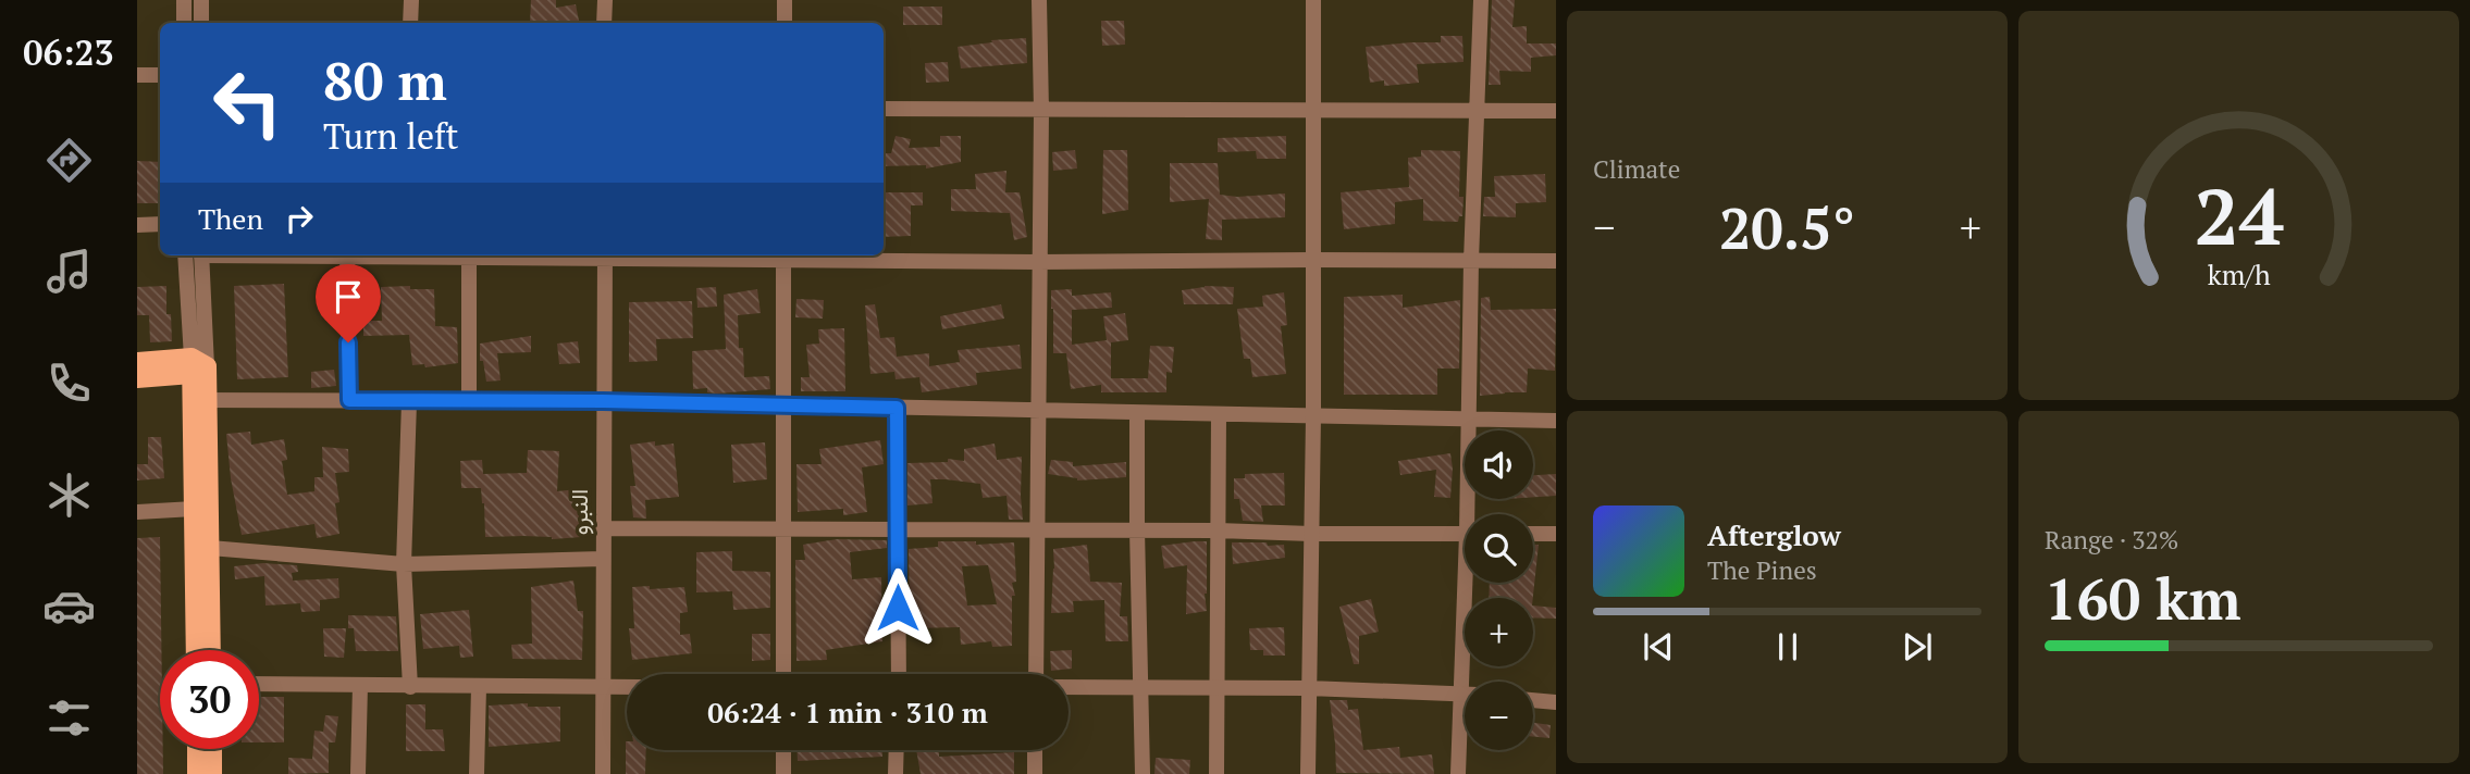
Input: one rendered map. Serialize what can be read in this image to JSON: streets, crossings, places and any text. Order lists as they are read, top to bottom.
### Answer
{
  "streets": {
    "street": ["النبرو"]
  },
  "page": {
    "tabs": "06:23",
    "tile": [
      "Climate",
      ["Range · 32%", "160 km"]
    ],
    "turn": ["80 m", "Turn left"],
    "then": "Then",
    "heat": ["−", "20.5°", "+"],
    "map_buttons": ["+", "−"],
    "song": ["Afterglow", "The Pines"],
    "limit": "30",
    "trip": "06:24 · 1 min · 310 m",
    "gauge": ["24", "km/h"]
  }
}
